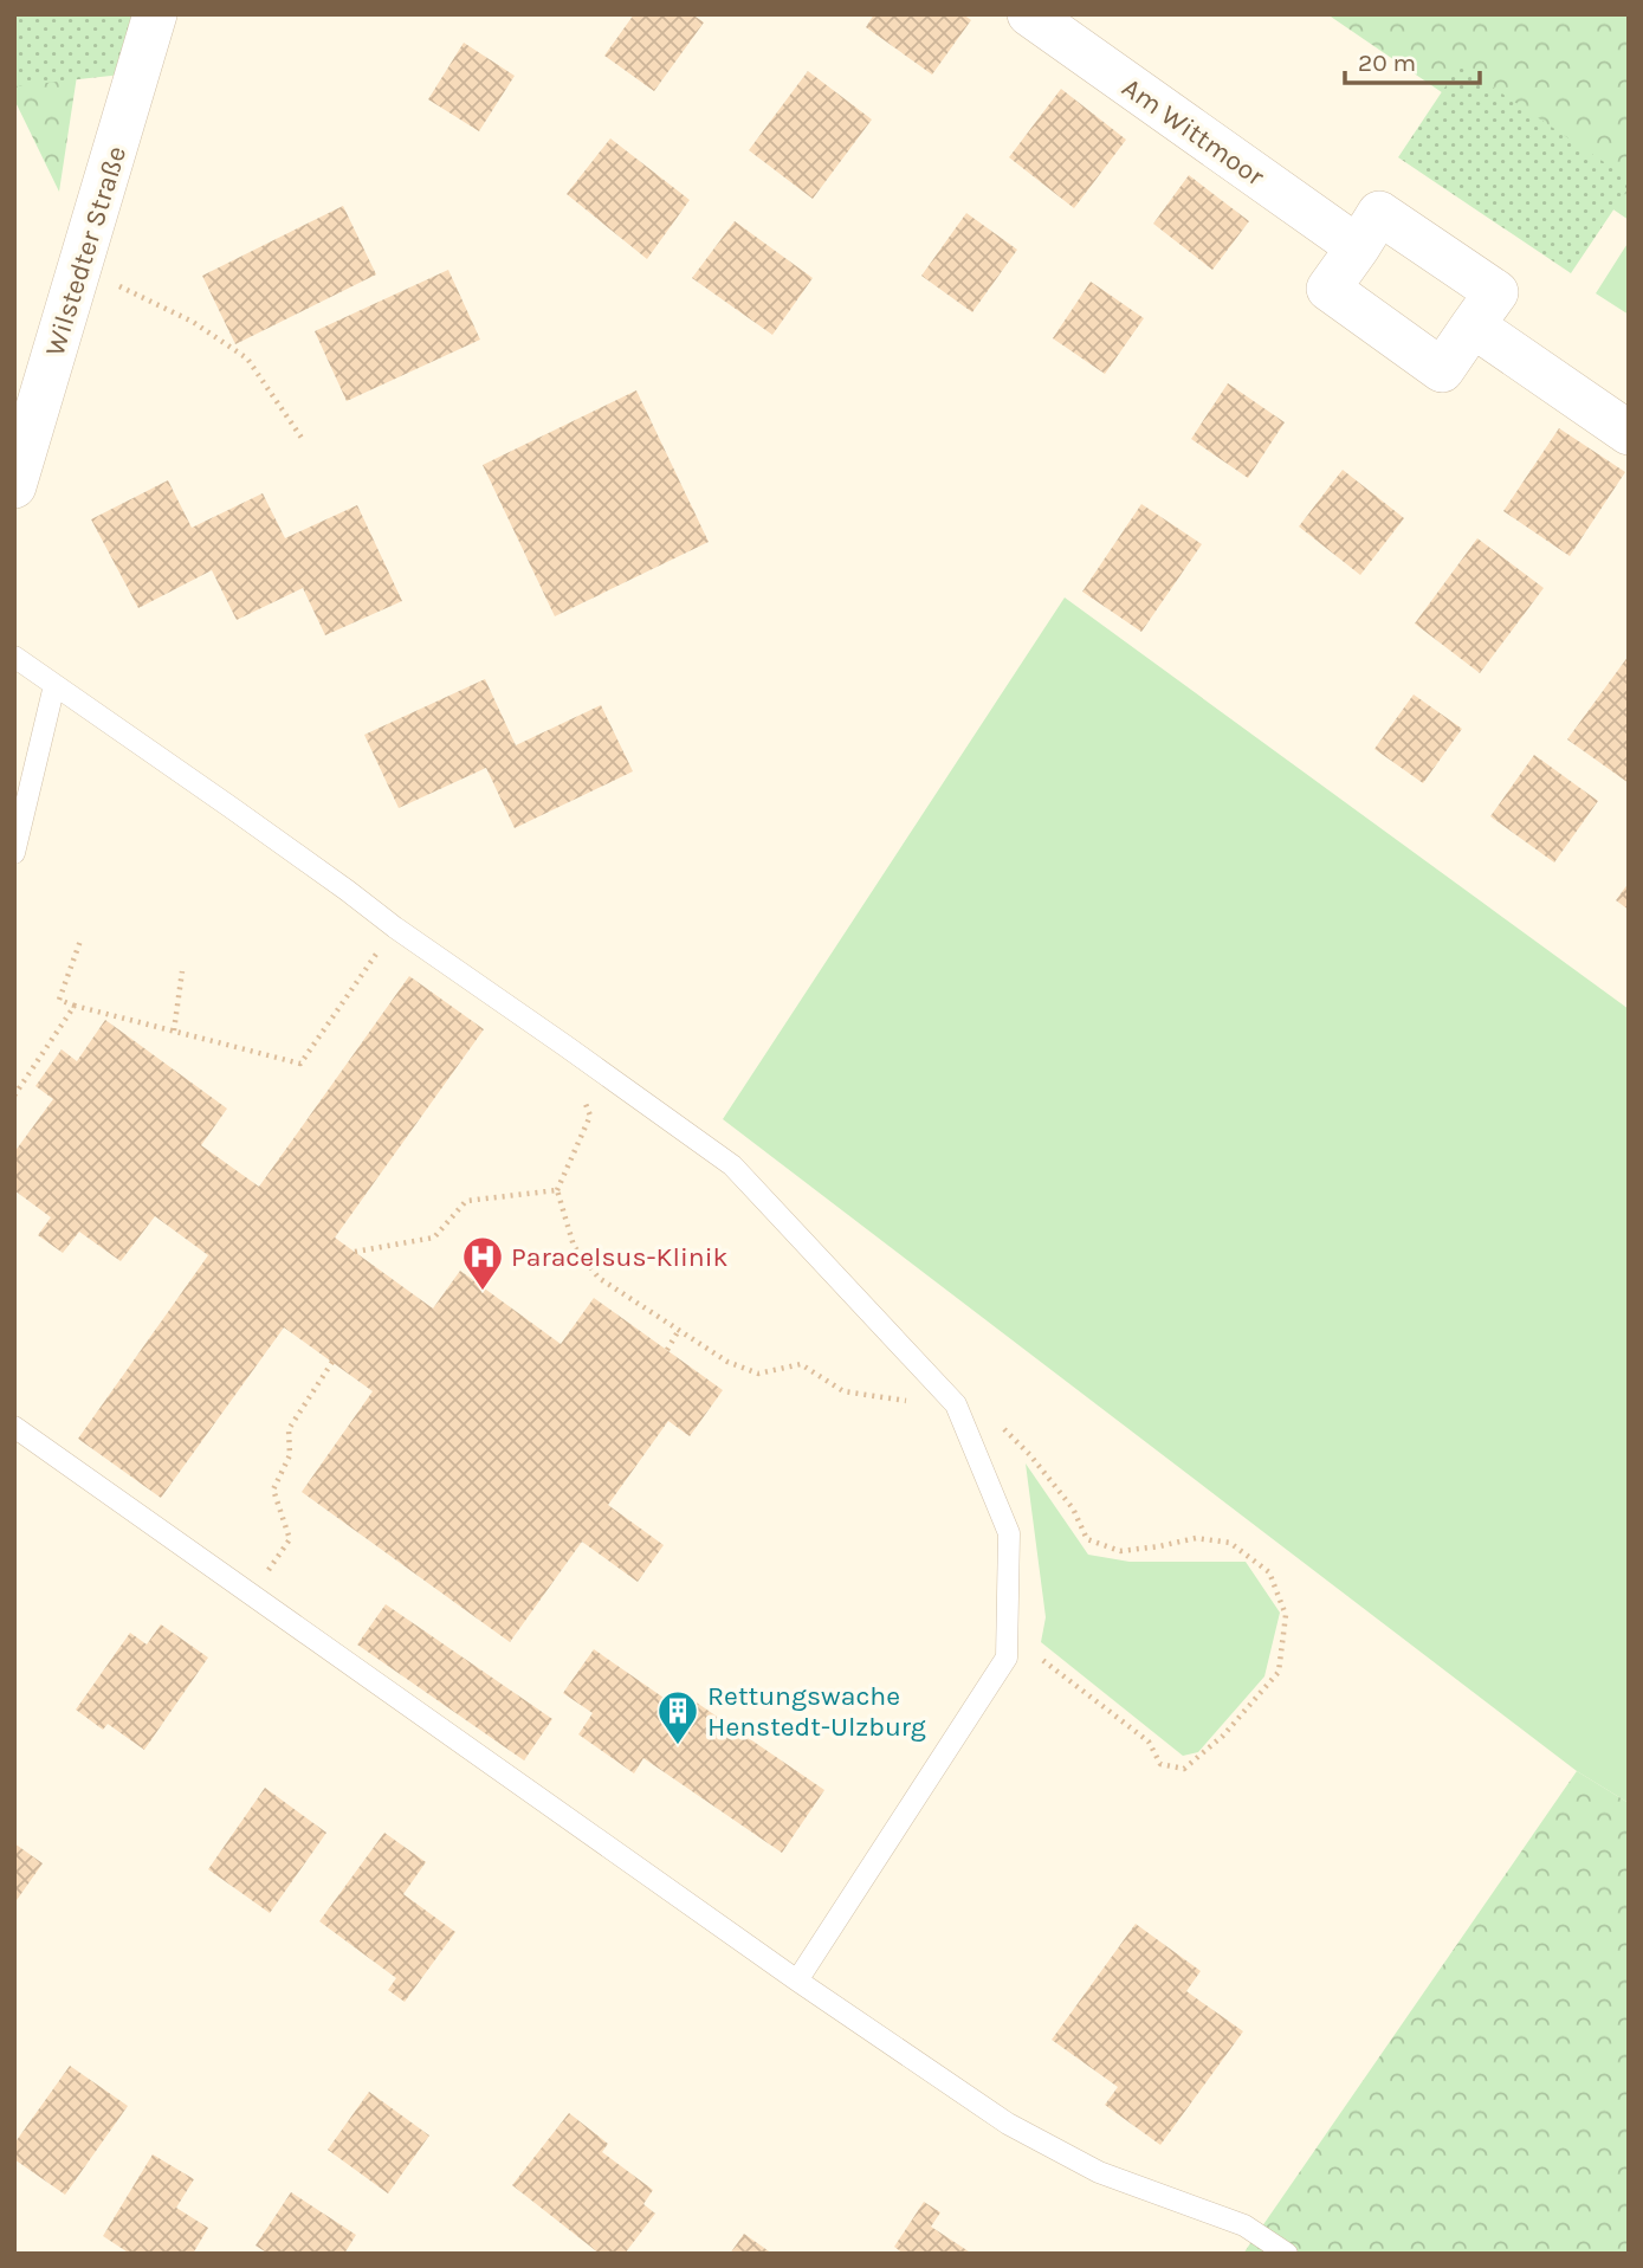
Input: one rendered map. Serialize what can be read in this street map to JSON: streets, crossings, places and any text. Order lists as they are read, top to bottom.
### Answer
{
  "streets": {
    "street": ["Am Wittmoor", "Wilstedter Straße"]
  },
  "places": {
    "hospital": ["Paracelsus-Klinik"],
    "building": ["Rettungswache Henstedt-Ulzburg"]
  },
  "scale_bar": "20 m"
}
